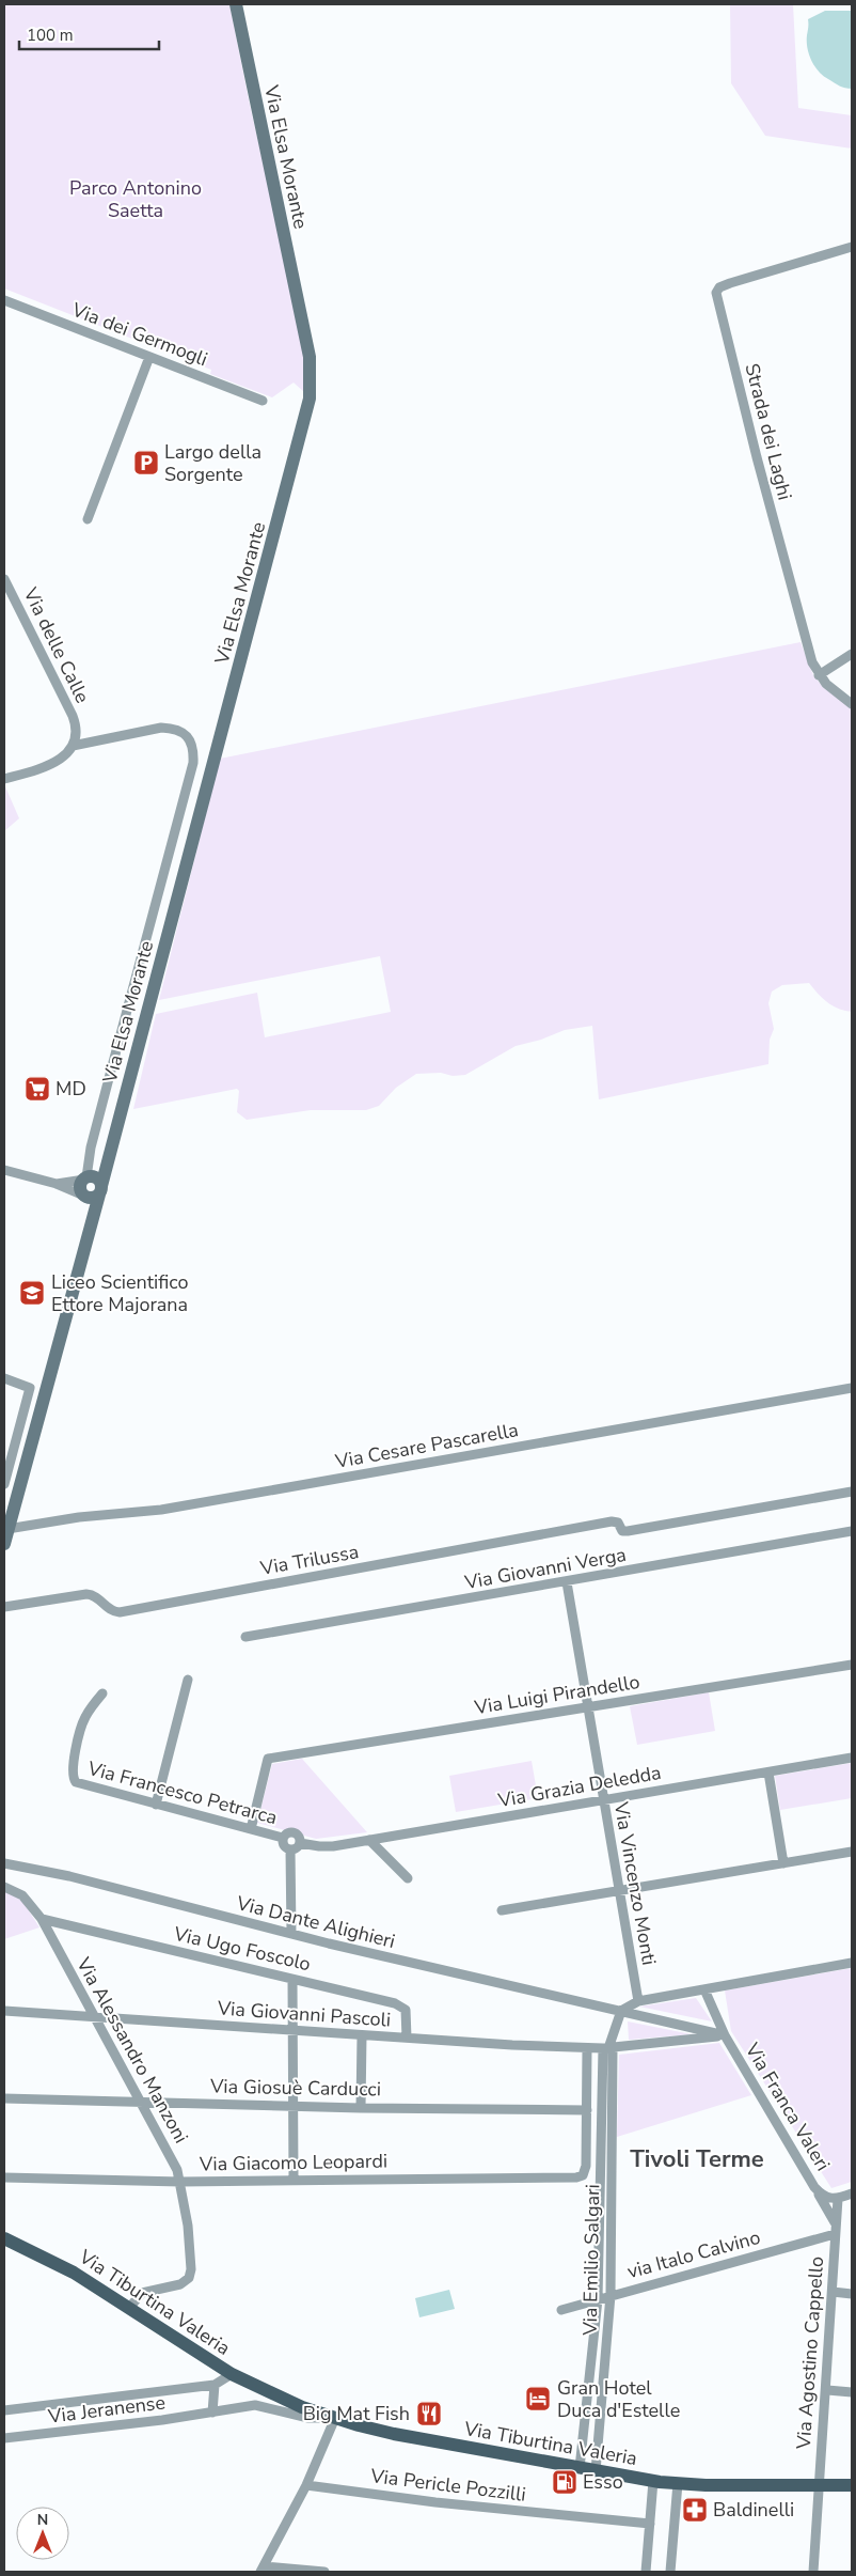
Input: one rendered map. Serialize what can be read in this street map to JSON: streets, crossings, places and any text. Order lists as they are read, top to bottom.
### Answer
{
  "streets": {
    "main road": ["Via Tiburtina Valeria"],
    "street": [
      "Via Elsa Morante",
      "Via dei Germogli",
      "Strada dei Laghi",
      "Via delle Calle",
      "Via Cesare Pascarella",
      "Via Trilussa",
      "Via Giovanni Verga",
      "Via Luigi Pirandello",
      "Via Grazia Deledda",
      "Via Francesco Petrarca",
      "Via Vincenzo Monti",
      "Via Dante Alighieri",
      "Via Ugo Foscolo",
      "Via Giovanni Pascoli",
      "Via Alessandro Manzoni",
      "Via Giosuè Carducci",
      "Via Franca Valeri",
      "Via Giacomo Leopardi",
      "via Italo Calvino",
      "Via Emilio Salgari",
      "Via Agostino Cappello",
      "Via Jeranense",
      "Via Pericle Pozzilli"
    ]
  },
  "crossings": [
    ["Via Elsa Morante", "Via Cesare Pascarella"],
    ["Via Giovanni Verga", "Via Vincenzo Monti"],
    ["Via Luigi Pirandello", "Via Francesco Petrarca"],
    ["Via Luigi Pirandello", "Via Vincenzo Monti"],
    ["Via Grazia Deledda", "Via Francesco Petrarca"],
    ["Via Grazia Deledda", "Via Vincenzo Monti"],
    ["Via Dante Alighieri", "Via Giovanni Pascoli"],
    ["Via Dante Alighieri", "Via Franca Valeri"],
    ["Via Ugo Foscolo", "Via Giovanni Pascoli"],
    ["Via Ugo Foscolo", "Via Alessandro Manzoni"],
    ["Via Giovanni Pascoli", "Via Alessandro Manzoni"],
    ["Via Giovanni Pascoli", "Via Franca Valeri"],
    ["Via Giovanni Pascoli", "Via Emilio Salgari"],
    ["Via Alessandro Manzoni", "Via Giosuè Carducci"],
    ["Via Alessandro Manzoni", "Via Giacomo Leopardi"],
    ["Via Alessandro Manzoni", "Via Tiburtina Valeria"],
    ["Via Giosuè Carducci", "Via Giacomo Leopardi"],
    ["Via Franca Valeri", "Via Agostino Cappello"],
    ["via Italo Calvino", "Via Emilio Salgari"],
    ["via Italo Calvino", "Via Agostino Cappello"],
    ["Via Emilio Salgari", "Via Tiburtina Valeria"],
    ["Via Tiburtina Valeria", "Via Agostino Cappello"],
    ["Via Tiburtina Valeria", "Via Jeranense"]
  ],
  "districts": ["Tivoli Terme"],
  "parks": ["Parco Antonino Saetta"],
  "places": {
    "parking": ["Largo della Sorgente"],
    "supermarket": ["MD"],
    "school or university": ["Liceo Scientifico Ettore Majorana"],
    "hotel": ["Gran Hotel Duca d'Estelle"],
    "restaurant": ["Big Mat Fish"],
    "fuel station": ["Esso"],
    "pharmacy": ["Baldinelli"]
  },
  "scale_bar": "100 m",
  "north": "top"
}
